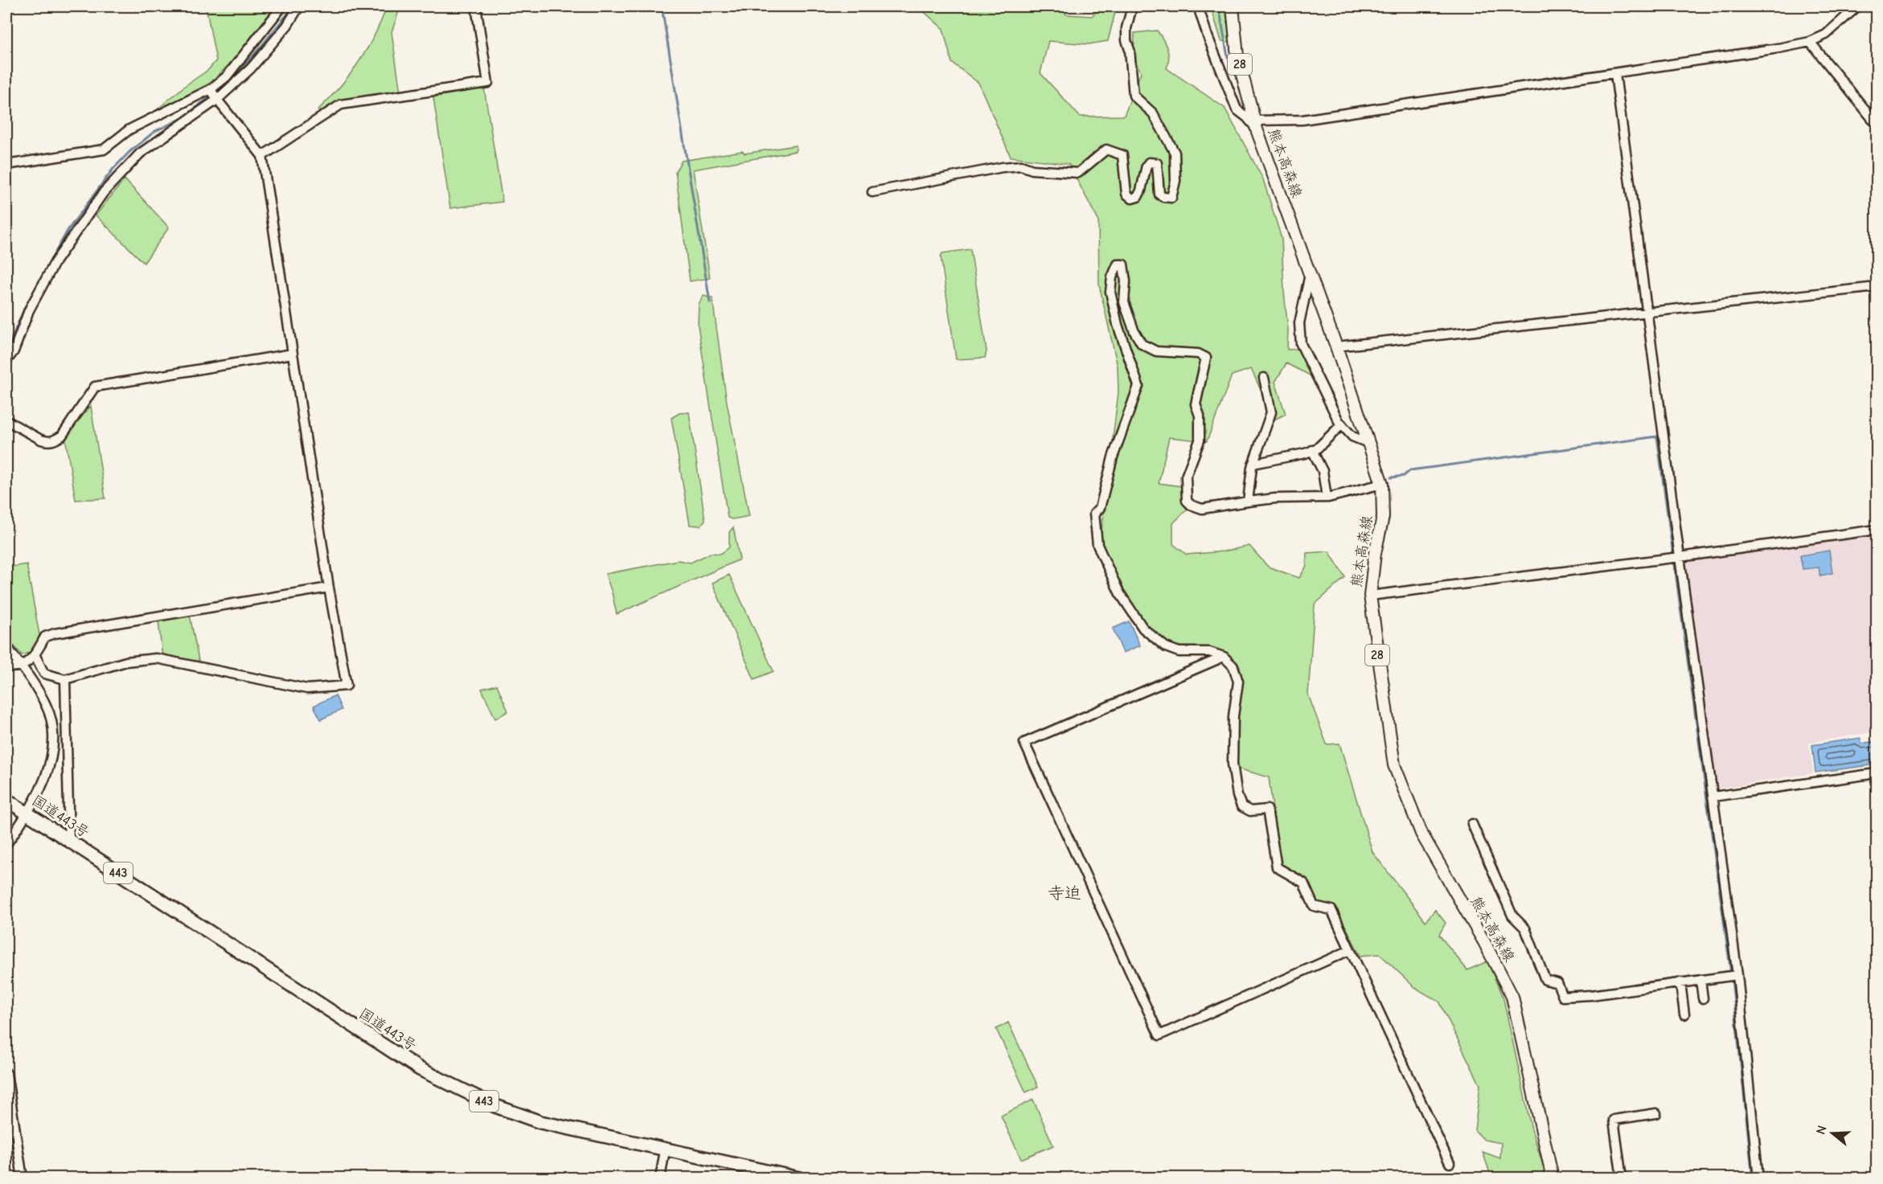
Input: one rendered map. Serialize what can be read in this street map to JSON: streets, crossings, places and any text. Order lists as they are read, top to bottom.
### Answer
{
  "streets": {
    "highway": ["国道443号", "443"],
    "main road": ["28", "熊本高森線"]
  },
  "districts": ["寺迫"],
  "north": "left"
}
